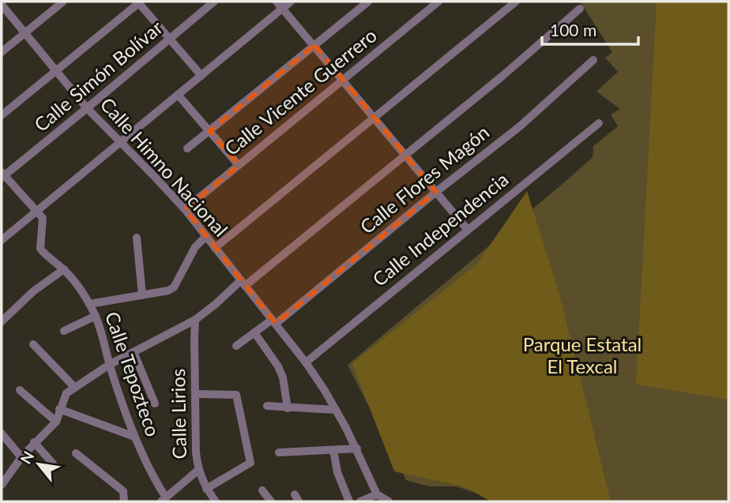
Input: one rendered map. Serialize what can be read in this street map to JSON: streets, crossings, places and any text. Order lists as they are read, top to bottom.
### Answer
{
  "streets": {
    "street": [
      "Calle Simón Bolívar",
      "Calle Vicente Guerrero",
      "Calle Himno Nacional",
      "Calle Flores Magón",
      "Calle Independencia",
      "Calle Tepozteco",
      "Calle Lirios"
    ]
  },
  "crossings": [
    ["Calle Simón Bolívar", "Calle Himno Nacional"],
    ["Calle Vicente Guerrero", "Calle Himno Nacional"],
    ["Calle Himno Nacional", "Calle Flores Magón"],
    ["Calle Himno Nacional", "Calle Independencia"]
  ],
  "parks": ["Parque Estatal El Texcal"],
  "scale_bar": "100 m",
  "north": "top left"
}
